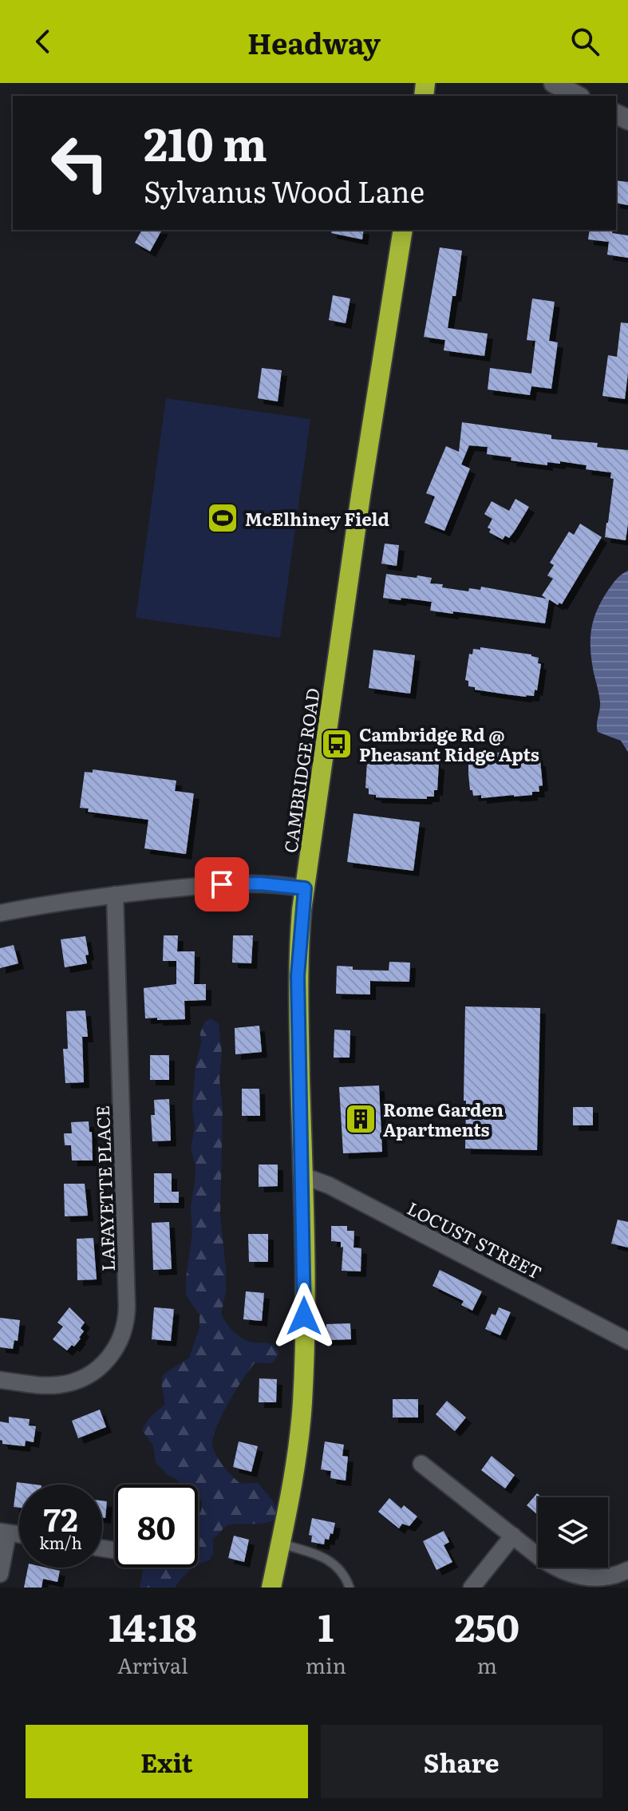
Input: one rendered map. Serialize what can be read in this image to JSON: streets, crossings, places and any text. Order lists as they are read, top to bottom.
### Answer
{
  "streets": {
    "highway": ["CAMBRIDGE ROAD"],
    "street": ["LAFAYETTE PLACE", "LOCUST STREET"]
  },
  "crossings": [
    ["CAMBRIDGE ROAD", "LOCUST STREET"]
  ],
  "places": {
    "sports": ["McElhiney Field"],
    "bus stop": ["Cambridge Rd @ Pheasant Ridge Apts"],
    "building": ["Rome Garden Apartments"]
  },
  "page": {
    "header": "Headway",
    "turn": ["210 m", "Sylvanus Wood Lane"],
    "speed": "72 km/h",
    "limit": "80",
    "eta": [
      "14:18",
      "Arrival",
      "1",
      "min",
      "250",
      "m"
    ],
    "buttons": ["Exit", "Share"]
  }
}
